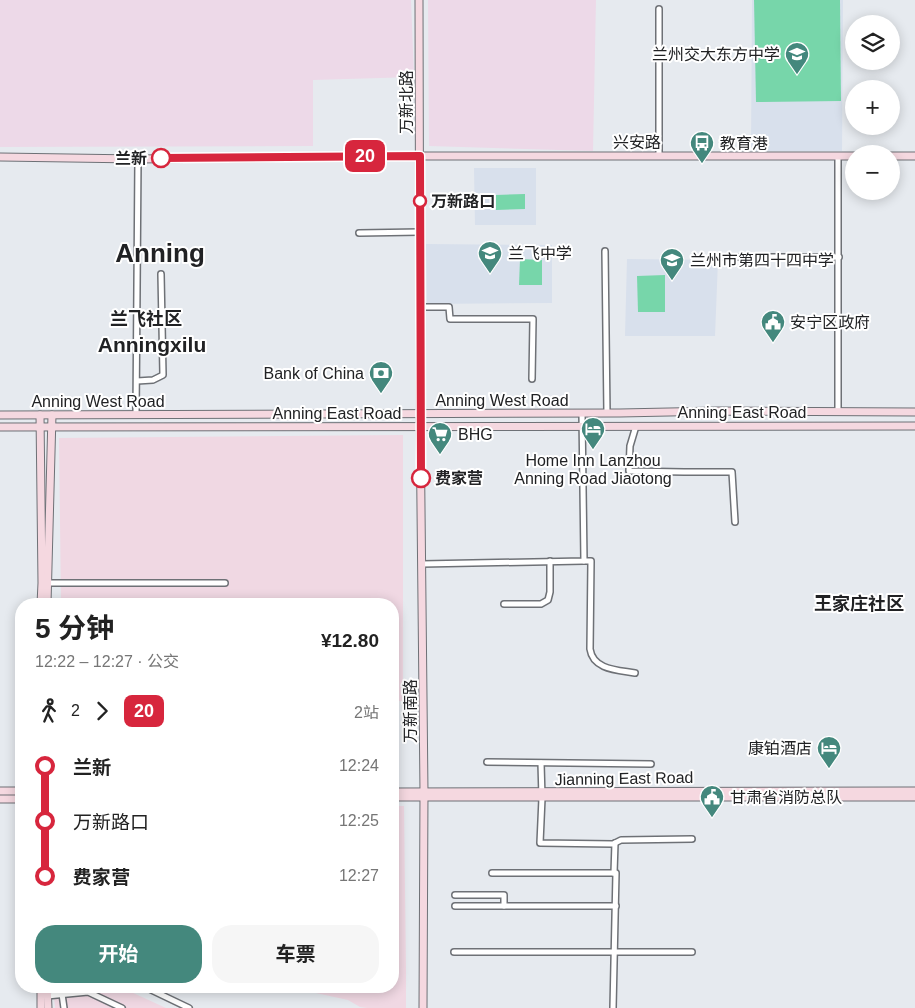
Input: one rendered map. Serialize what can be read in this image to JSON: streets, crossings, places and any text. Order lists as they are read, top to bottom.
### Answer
{
  "streets": {
    "main road": [
      "万新北路",
      "兴安路",
      "Anning West Road",
      "Anning East Road",
      "万新南路",
      "Jianning East Road"
    ]
  },
  "crossings": [
    ["万新北路", "兴安路"],
    ["万新北路", "Anning West Road"],
    ["万新北路", "万新南路"],
    ["Anning West Road", "万新南路"],
    ["Anning East Road", "万新南路"],
    ["万新南路", "Jianning East Road"]
  ],
  "districts": [
    "Anning",
    "兰飞社区",
    "Anningxilu",
    "王家庄社区"
  ],
  "places": {
    "school or university": ["兰州交大东方中学", "兰飞中学", "兰州市第四十四中学"],
    "other": ["兰新", "万新路口", "费家营"],
    "bus stop": ["教育港"],
    "public building": ["安宁区政府", "甘肃省消防总队"],
    "bank": ["Bank of China"],
    "hotel": ["Home Inn Lanzhou Anning Road Jiaotong", "康铂酒店"],
    "supermarket": ["BHG"]
  },
  "lines": ["bus line 20"],
  "page": {
    "on_map": "20",
    "map_buttons": ["+", "−"],
    "heading": ["5 分钟", "12:22 – 12:27 · 公交", "¥12.80"],
    "legs": ["2", "20", "2站"],
    "list": [
      {
        "name": "兰新",
        "value": "12:24"
      },
      {
        "name": "万新路口",
        "value": "12:25"
      },
      {
        "name": "费家营",
        "value": "12:27"
      }
    ],
    "buttons": ["开始", "车票"]
  }
}
